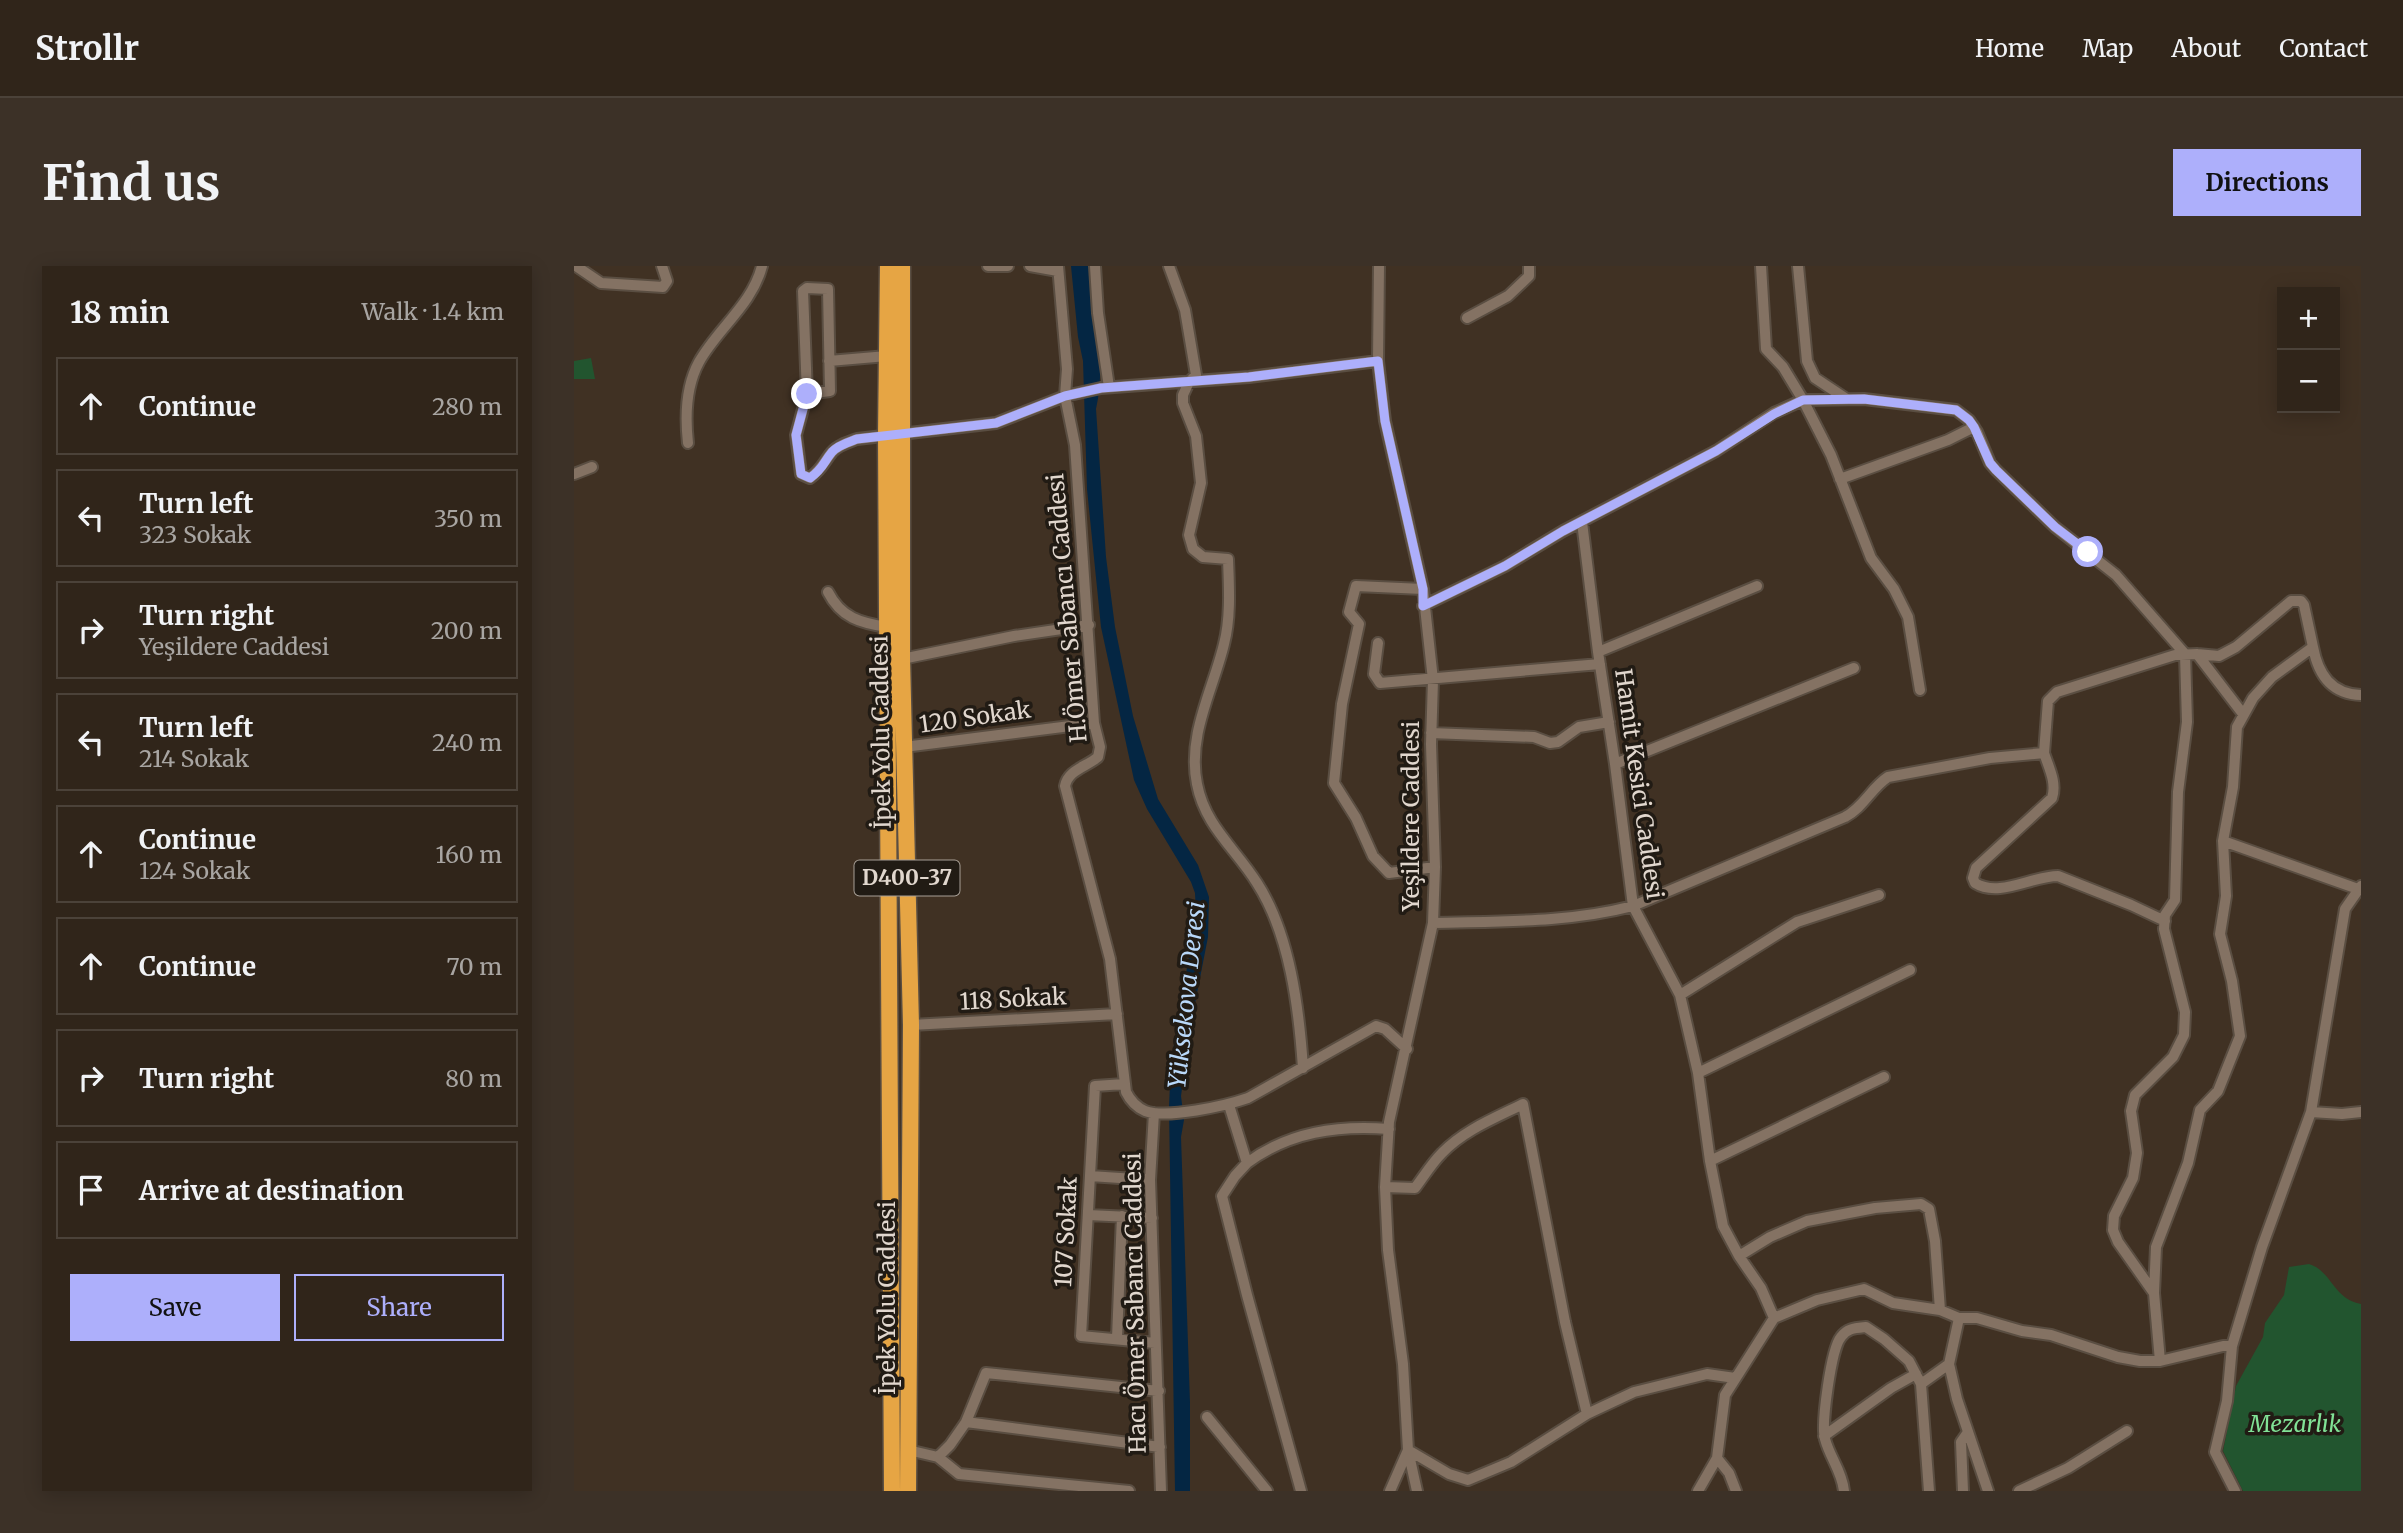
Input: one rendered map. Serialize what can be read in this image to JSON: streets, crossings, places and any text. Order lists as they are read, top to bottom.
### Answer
{
  "streets": {
    "highway": ["İpek Yolu Caddesi", "D400-37"],
    "street": [
      "H.Ömer Sabancı Caddesi",
      "120 Sokak",
      "Hamit Kesici Caddesi",
      "Yeşildere Caddesi",
      "118 Sokak",
      "107 Sokak",
      "Hacı Ömer Sabancı Caddesi"
    ]
  },
  "crossings": [
    ["H.Ömer Sabancı Caddesi", "120 Sokak"],
    ["H.Ömer Sabancı Caddesi", "118 Sokak"],
    ["H.Ömer Sabancı Caddesi", "107 Sokak"],
    ["120 Sokak", "İpek Yolu Caddesi"],
    ["İpek Yolu Caddesi", "118 Sokak"],
    ["107 Sokak", "Hacı Ömer Sabancı Caddesi"]
  ],
  "water": ["Yüksekova Deresi"],
  "parks": ["Mezarlık"],
  "page": {
    "header": "Strollr",
    "nav": [
      "Home",
      "Map",
      "About",
      "Contact"
    ],
    "buttons": [
      "Directions",
      ["Save", "Share"]
    ],
    "title": "Find us",
    "heading": ["18 min", "Walk · 1.4 km"],
    "map_buttons": ["+", "−"],
    "list": [
      ["Continue", "280 m"],
      ["Turn left", "323 Sokak", "350 m"],
      ["Turn right", "Yeşildere Caddesi", "200 m"],
      ["Turn left", "214 Sokak", "240 m"],
      ["Continue", "124 Sokak", "160 m"],
      ["Continue", "70 m"],
      ["Turn right", "80 m"],
      "Arrive at destination"
    ]
  }
}
